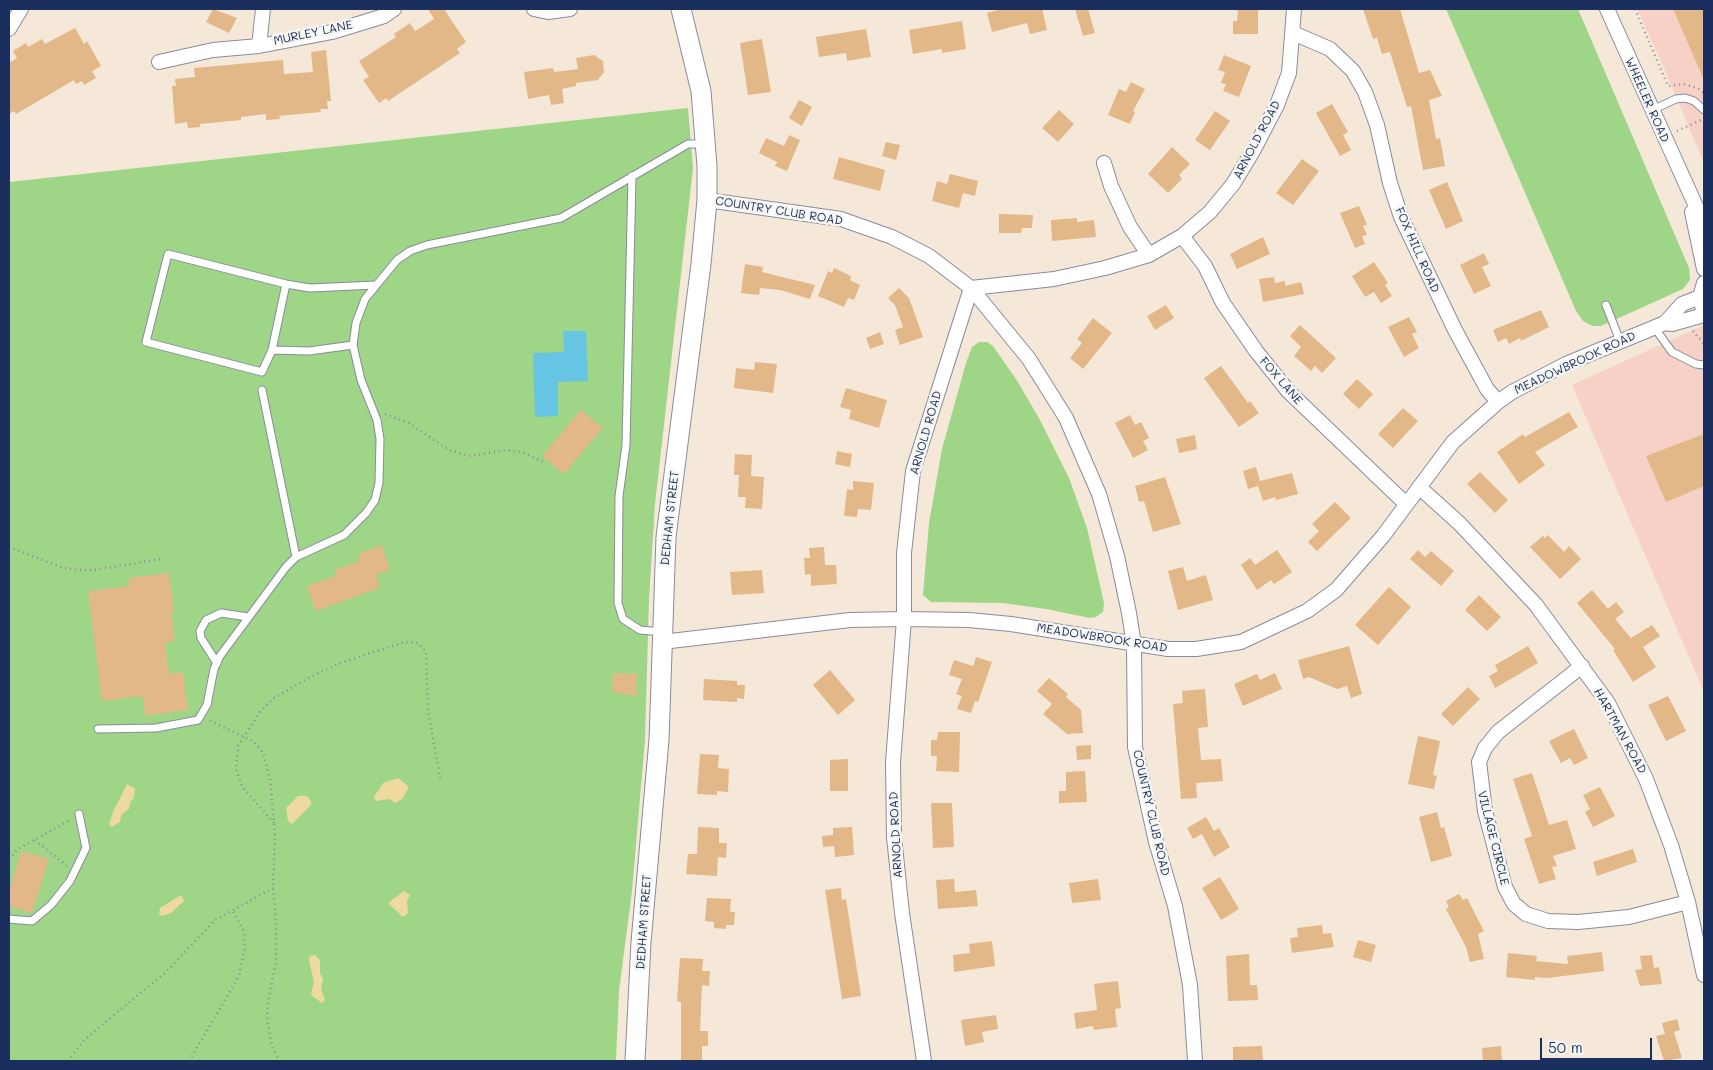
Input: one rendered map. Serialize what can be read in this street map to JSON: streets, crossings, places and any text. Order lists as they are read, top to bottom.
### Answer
{
  "streets": {
    "main road": ["DEDHAM STREET"],
    "street": [
      "MURLEY LANE",
      "WHEELER ROAD",
      "ARNOLD ROAD",
      "COUNTRY CLUB ROAD",
      "FOX HILL ROAD",
      "MEADOWBROOK ROAD",
      "FOX LANE",
      "HARTMAN ROAD",
      "VILLAGE CIRCLE"
    ]
  },
  "crossings": [
    ["ARNOLD ROAD", "COUNTRY CLUB ROAD"],
    ["ARNOLD ROAD", "FOX HILL ROAD"],
    ["ARNOLD ROAD", "MEADOWBROOK ROAD"],
    ["ARNOLD ROAD", "FOX LANE"],
    ["COUNTRY CLUB ROAD", "MEADOWBROOK ROAD"],
    ["COUNTRY CLUB ROAD", "DEDHAM STREET"],
    ["FOX HILL ROAD", "MEADOWBROOK ROAD"],
    ["MEADOWBROOK ROAD", "FOX LANE"],
    ["MEADOWBROOK ROAD", "DEDHAM STREET"],
    ["MEADOWBROOK ROAD", "HARTMAN ROAD"],
    ["HARTMAN ROAD", "VILLAGE CIRCLE"]
  ],
  "scale_bar": "50 m"
}
